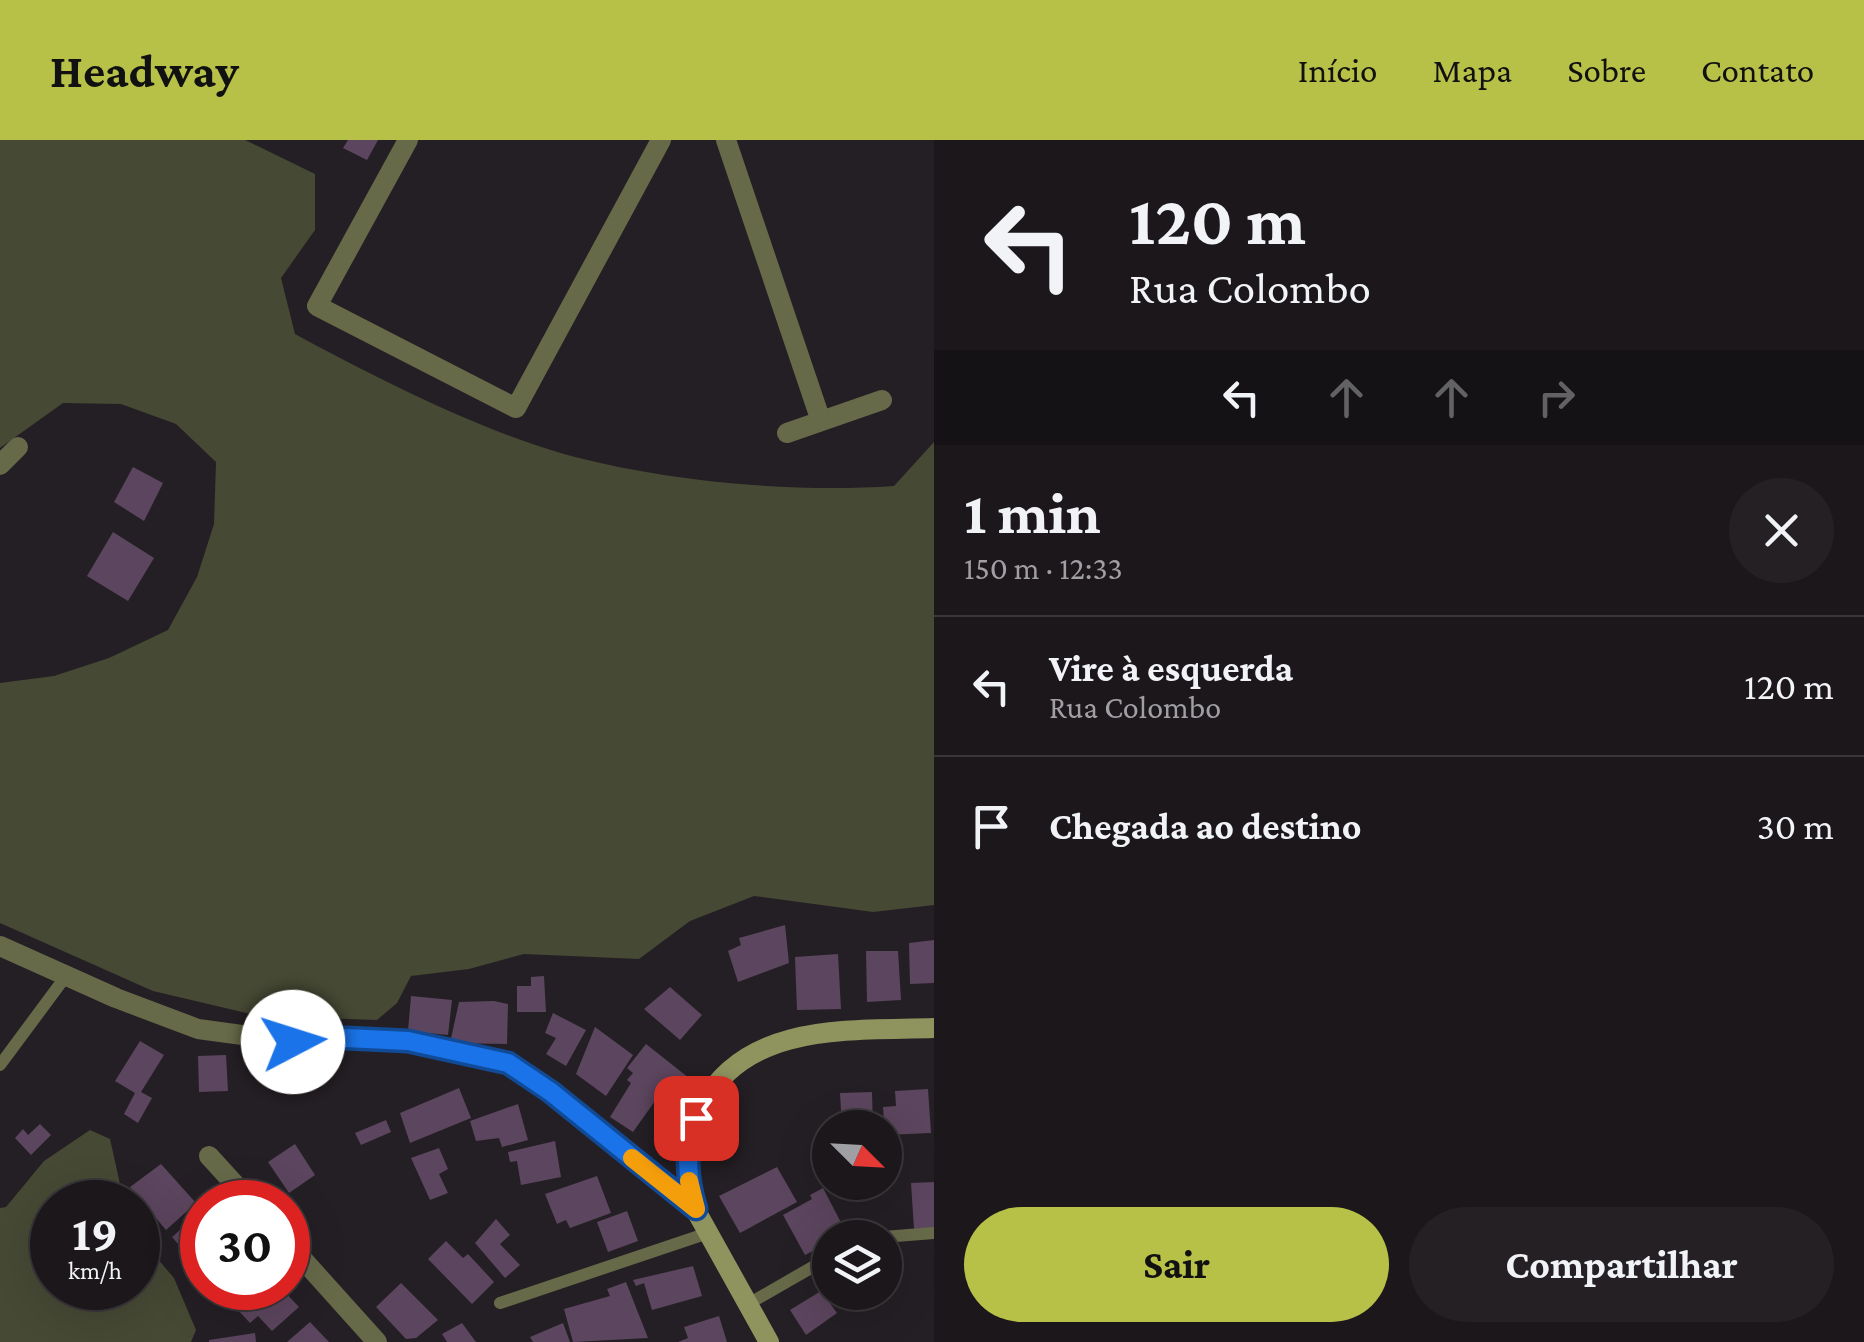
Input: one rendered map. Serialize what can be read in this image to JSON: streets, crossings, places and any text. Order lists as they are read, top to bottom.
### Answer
{
  "north": "bottom right",
  "page": {
    "header": "Headway",
    "nav": [
      "Início",
      "Mapa",
      "Sobre",
      "Contato"
    ],
    "turn": ["120 m", "Rua Colombo"],
    "heading": ["1 min", "150 m · 12:33"],
    "list": [
      {
        "name": "Vire à esquerda",
        "note": "Rua Colombo",
        "value": "120 m"
      },
      {
        "name": "Chegada ao destino",
        "value": "30 m"
      }
    ],
    "speed": "19 km/h",
    "limit": "30",
    "buttons": ["Sair", "Compartilhar"]
  }
}
